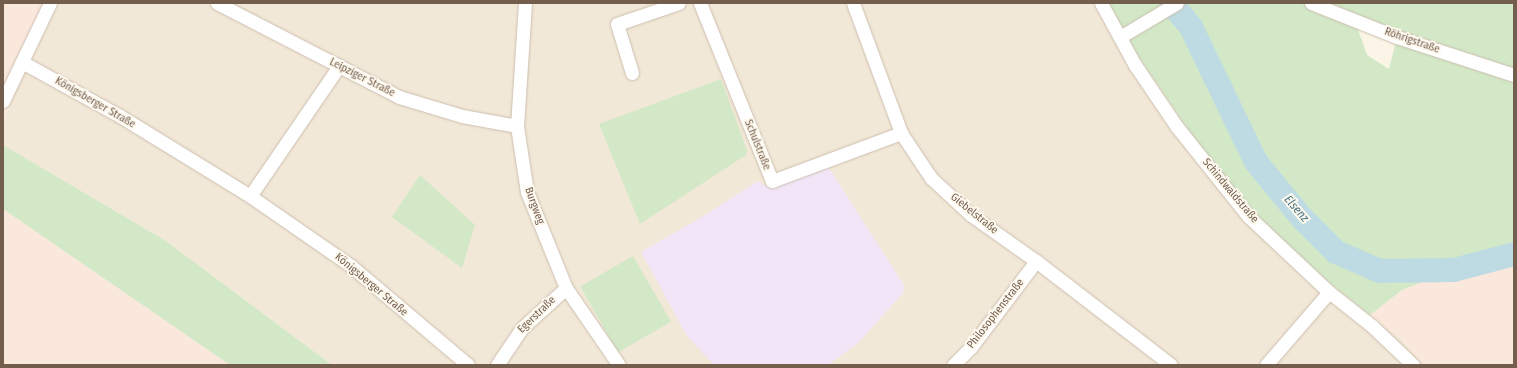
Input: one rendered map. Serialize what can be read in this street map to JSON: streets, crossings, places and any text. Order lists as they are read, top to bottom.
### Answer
{
  "streets": {
    "street": [
      "Röhrigstraße",
      "Leipziger Straße",
      "Königsberger Straße",
      "Schulstraße",
      "Schindwaldstraße",
      "Burgweg",
      "Giebelstraße",
      "Philosophenstraße",
      "Egerstraße"
    ]
  },
  "crossings": [
    ["Leipziger Straße", "Burgweg"],
    ["Schulstraße", "Giebelstraße"],
    ["Burgweg", "Egerstraße"],
    ["Giebelstraße", "Philosophenstraße"]
  ],
  "water": ["Elsenz"]
}
